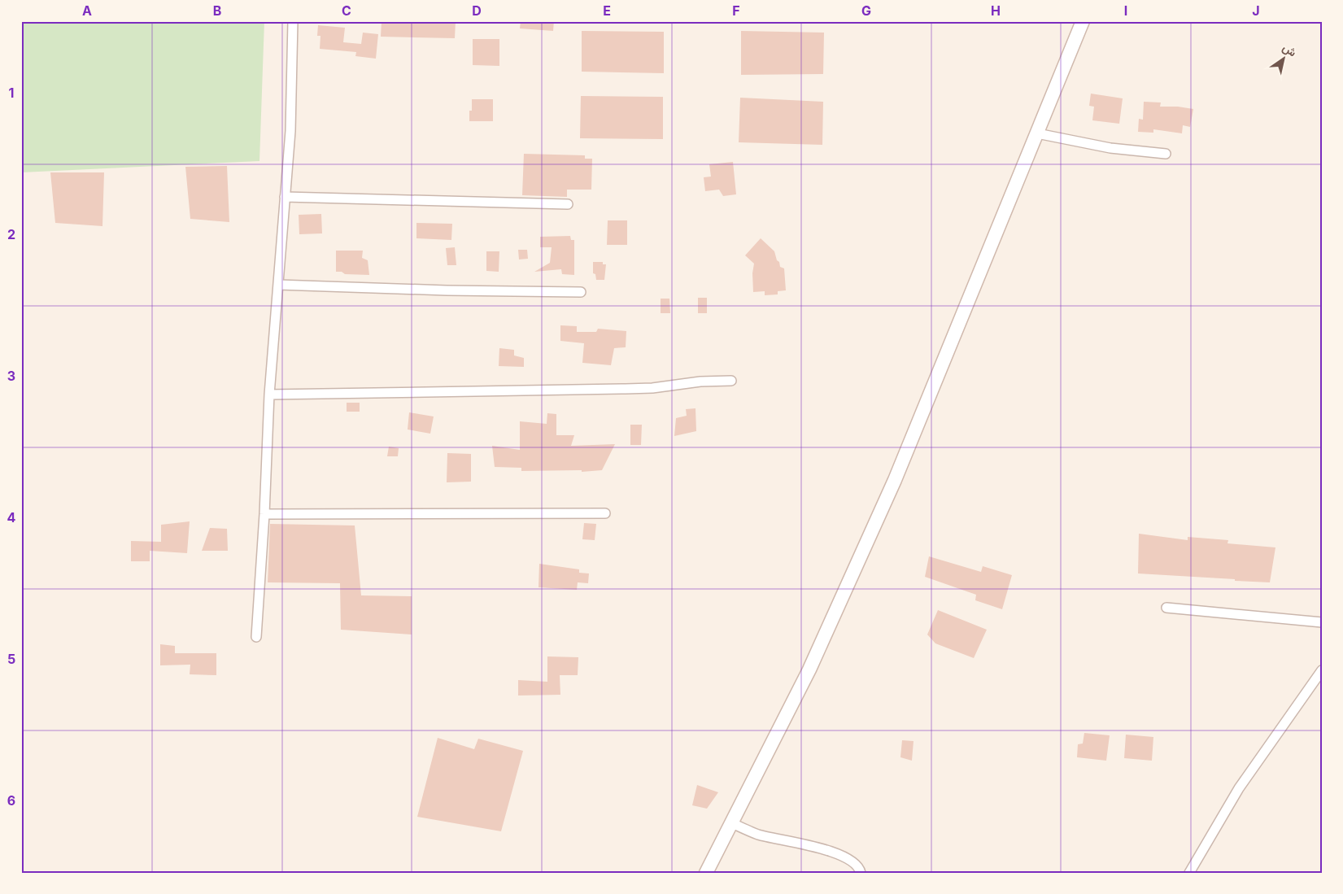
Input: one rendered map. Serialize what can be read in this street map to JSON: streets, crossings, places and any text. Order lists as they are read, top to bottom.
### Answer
{
  "north": "top right",
  "grid": {
    "columns": [
      "A",
      "B",
      "C",
      "D",
      "E",
      "F",
      "G",
      "H",
      "I",
      "J"
    ],
    "rows": [
      "1",
      "2",
      "3",
      "4",
      "5",
      "6"
    ]
  }
}
